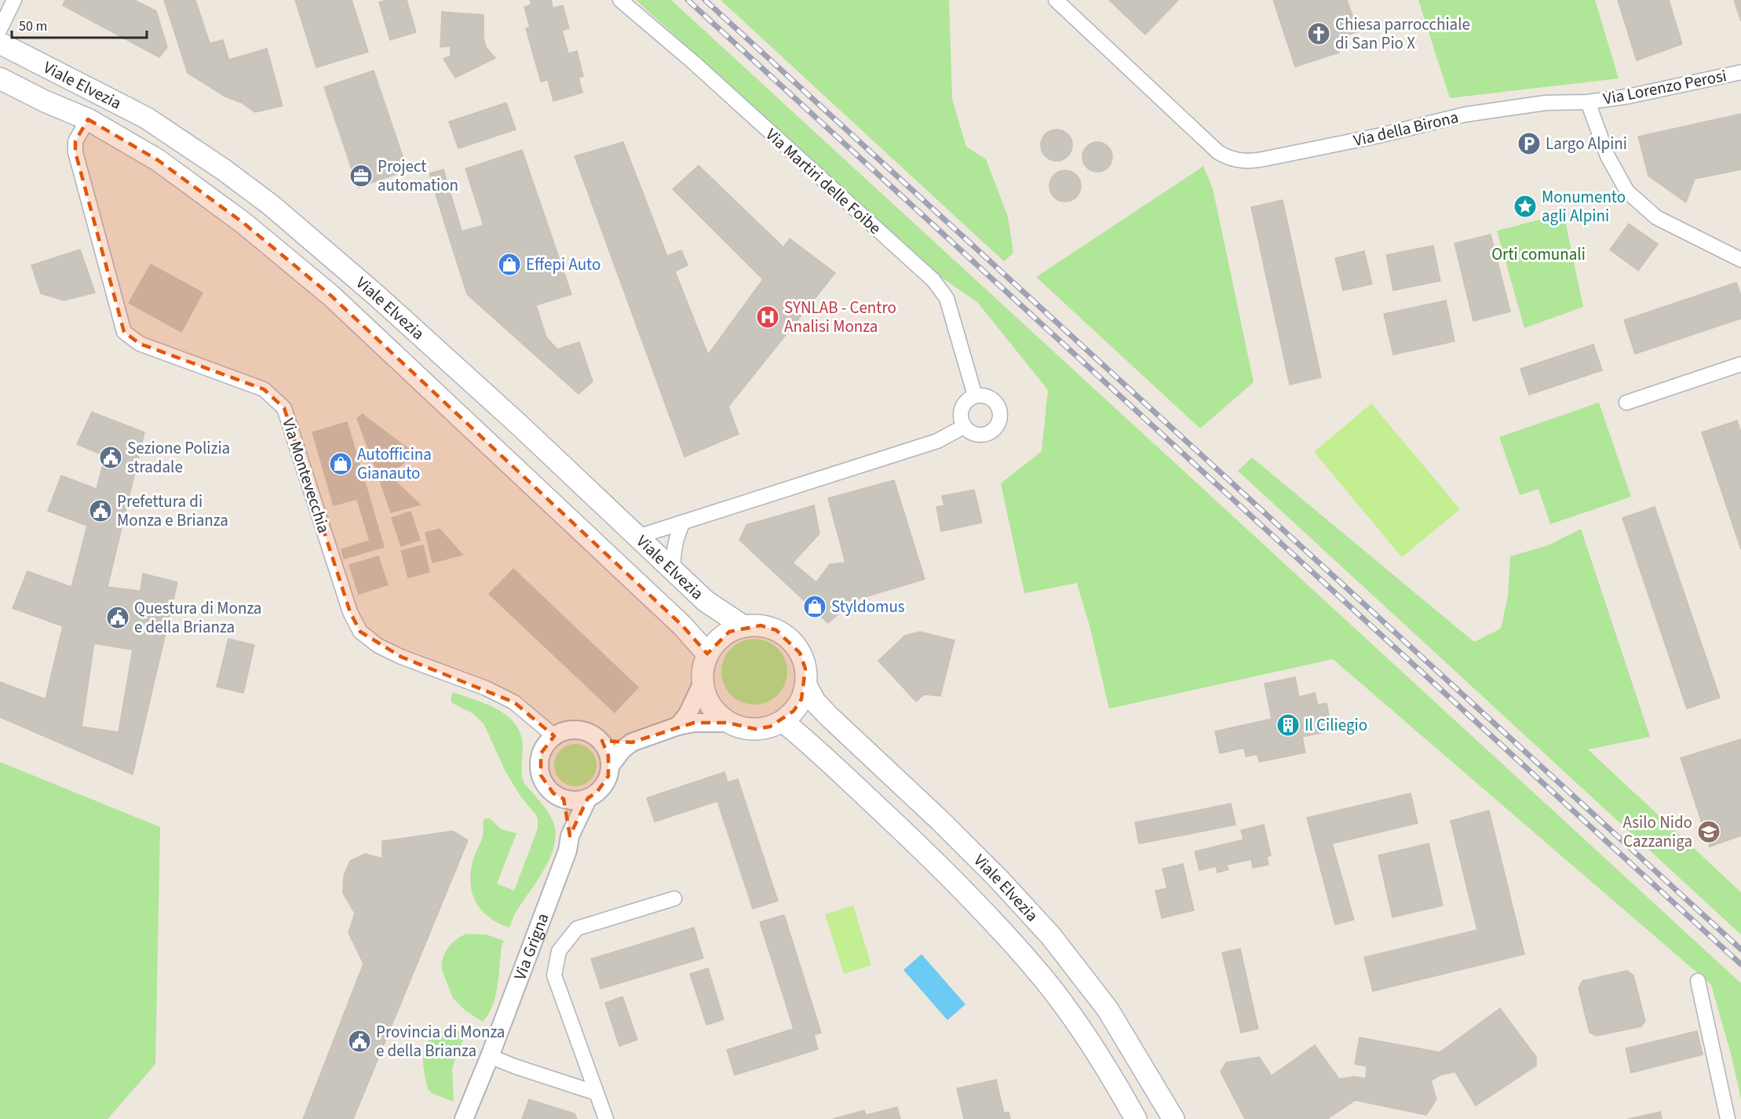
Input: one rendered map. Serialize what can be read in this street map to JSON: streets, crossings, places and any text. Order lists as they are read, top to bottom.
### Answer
{
  "streets": {
    "main road": ["Viale Elvezia"],
    "street": [
      "Via Lorenzo Perosi",
      "Via della Birona",
      "Via Martiri delle Foibe",
      "Via Montevecchia",
      "Via Grigna"
    ]
  },
  "crossings": [
    ["Viale Elvezia", "Via Montevecchia"],
    ["Via Lorenzo Perosi", "Via della Birona"],
    ["Via Montevecchia", "Via Grigna"]
  ],
  "parks": ["Orti comunali"],
  "places": {
    "church": ["Chiesa parrocchiale di San Pio X"],
    "parking": ["Largo Alpini"],
    "office": ["Project automation"],
    "place": ["Monumento agli Alpini"],
    "shop": ["Effepi Auto", "Autofficina Gianauto", "Styldomus"],
    "hospital": ["SYNLAB - Centro Analisi Monza"],
    "public building": [
      "Sezione Polizia stradale",
      "Prefettura di Monza e Brianza",
      "Questura di Monza e della Brianza",
      "Provincia di Monza e della Brianza"
    ],
    "building": ["Il Ciliegio"],
    "school or university": ["Asilo Nido Cazzaniga"]
  },
  "scale_bar": "50 m"
}
